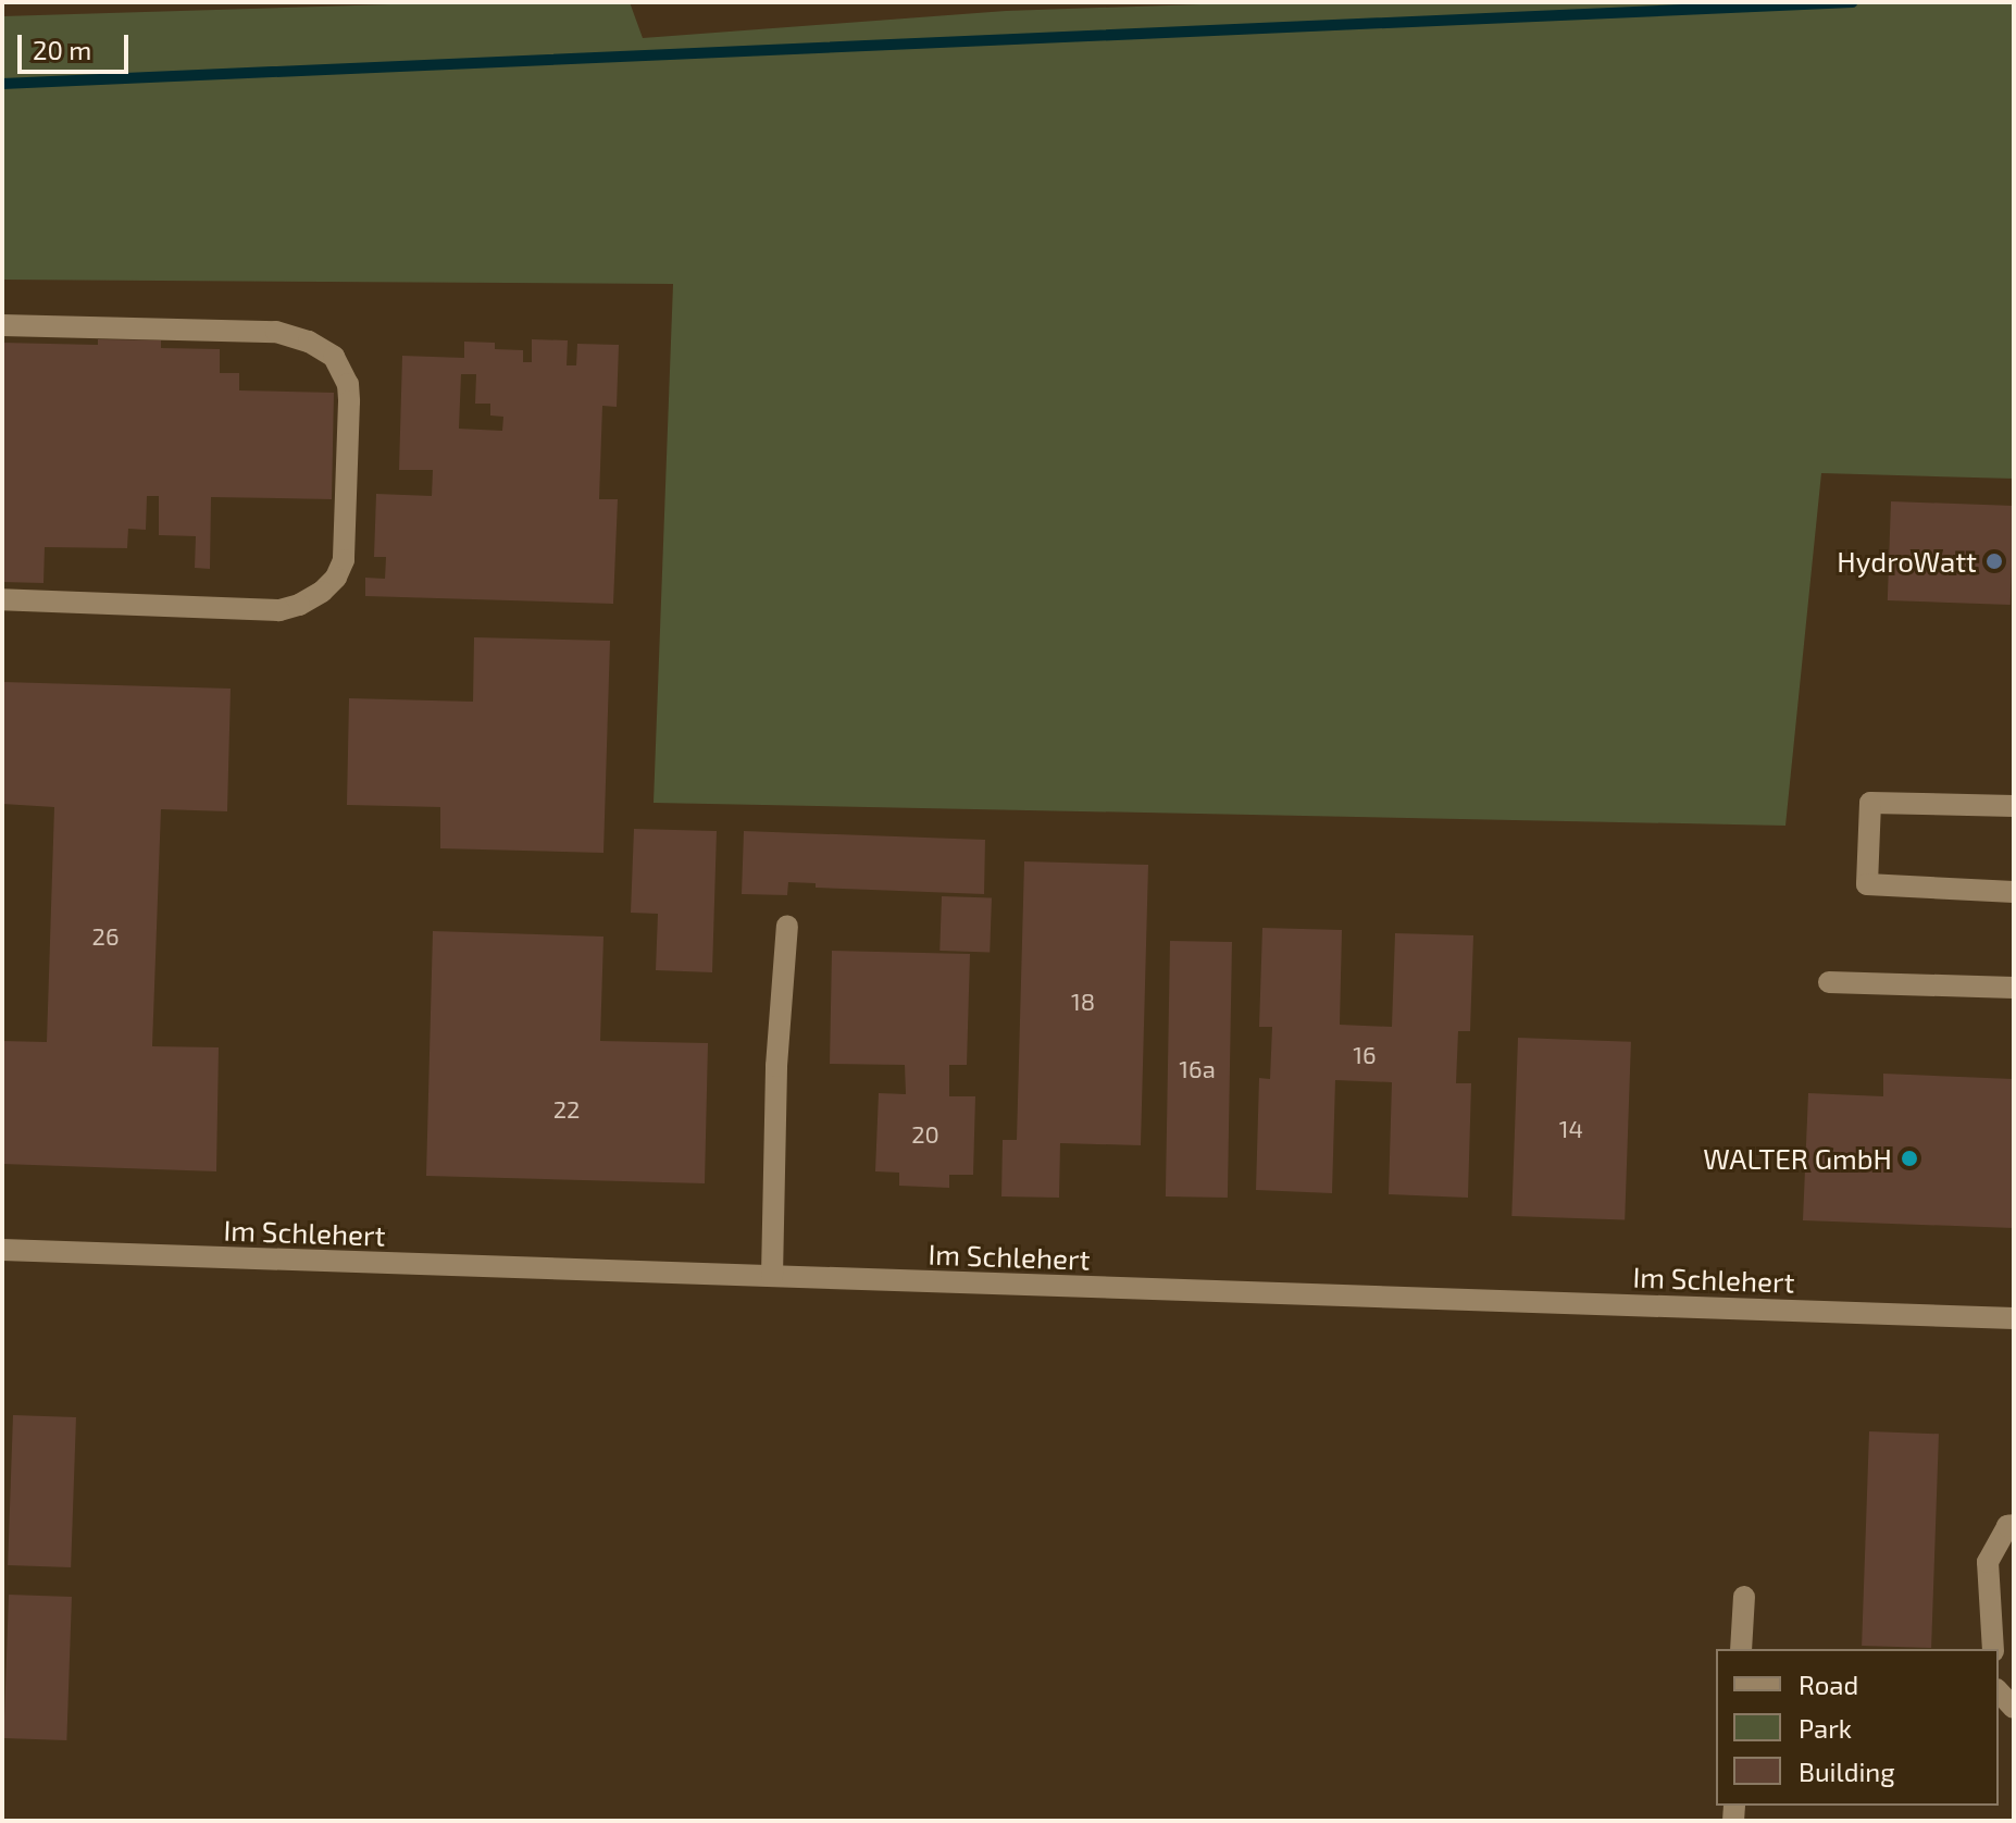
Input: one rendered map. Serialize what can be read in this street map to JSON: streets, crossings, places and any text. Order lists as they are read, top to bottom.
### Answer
{
  "streets": {
    "street": ["Im Schlehert"]
  },
  "places": ["HydroWatt", "WALTER GmbH"],
  "house_numbers": [
    "26",
    "18",
    "16",
    "16a",
    "22",
    "14",
    "20"
  ],
  "legend": ["Road", "Park", "Building"],
  "scale_bar": "20 m"
}
